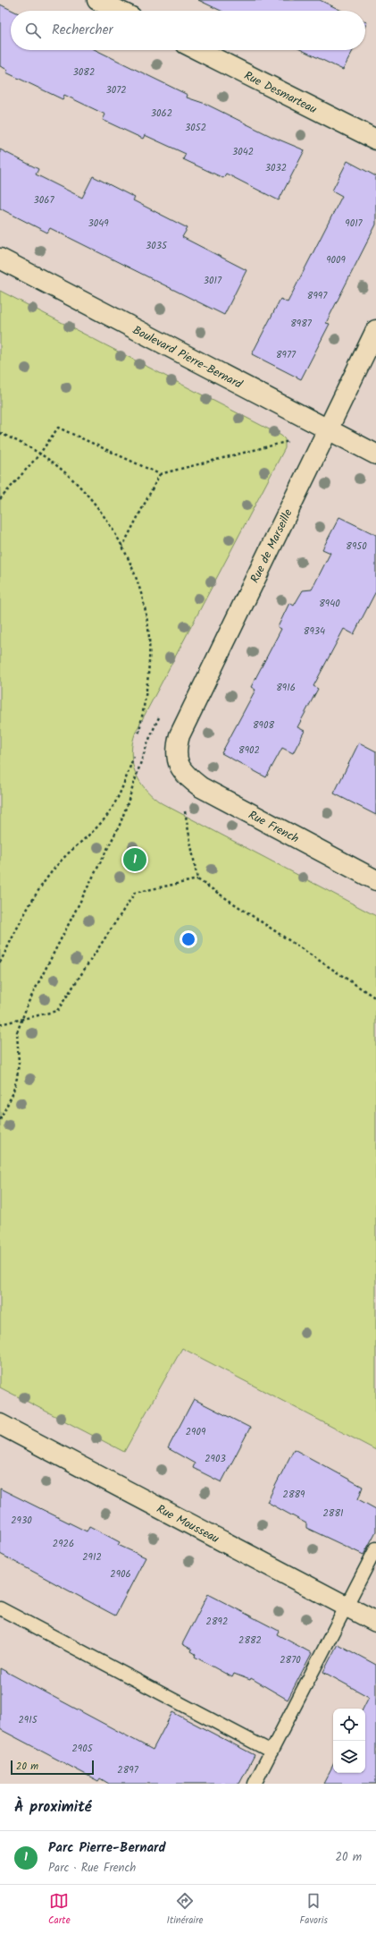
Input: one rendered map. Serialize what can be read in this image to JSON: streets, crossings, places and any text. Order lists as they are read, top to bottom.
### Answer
{
  "streets": {
    "street": [
      "Rue Desmarteau",
      "Boulevard Pierre-Bernard",
      "Rue de Marseille",
      "Rue French",
      "Rue Mousseau"
    ]
  },
  "crossings": [
    ["Boulevard Pierre-Bernard", "Rue de Marseille"],
    ["Rue de Marseille", "Rue French"]
  ],
  "house_numbers": [
    "3082",
    "3072",
    "3062",
    "3052",
    "3042",
    "3032",
    "3067",
    "3049",
    "9017",
    "3035",
    "9009",
    "3017",
    "8997",
    "8987",
    "8977",
    "8950",
    "8940",
    "8934",
    "8916",
    "8908",
    "8902",
    "2909",
    "2903",
    "2889",
    "2881",
    "2930",
    "2926",
    "2912",
    "2906",
    "2892",
    "2882",
    "2870",
    "2915",
    "2905",
    "2897"
  ],
  "scale_bar": "20 m",
  "page": {
    "search": "Rechercher",
    "pins": "1",
    "scale": "20 m",
    "heading": "À proximité",
    "list": [
      {
        "mark": "1",
        "name": "Parc Pierre-Bernard",
        "note": "Parc · Rue French",
        "value": "20 m"
      }
    ],
    "nav": ["Carte", "Itinéraire", "Favoris"]
  }
}
